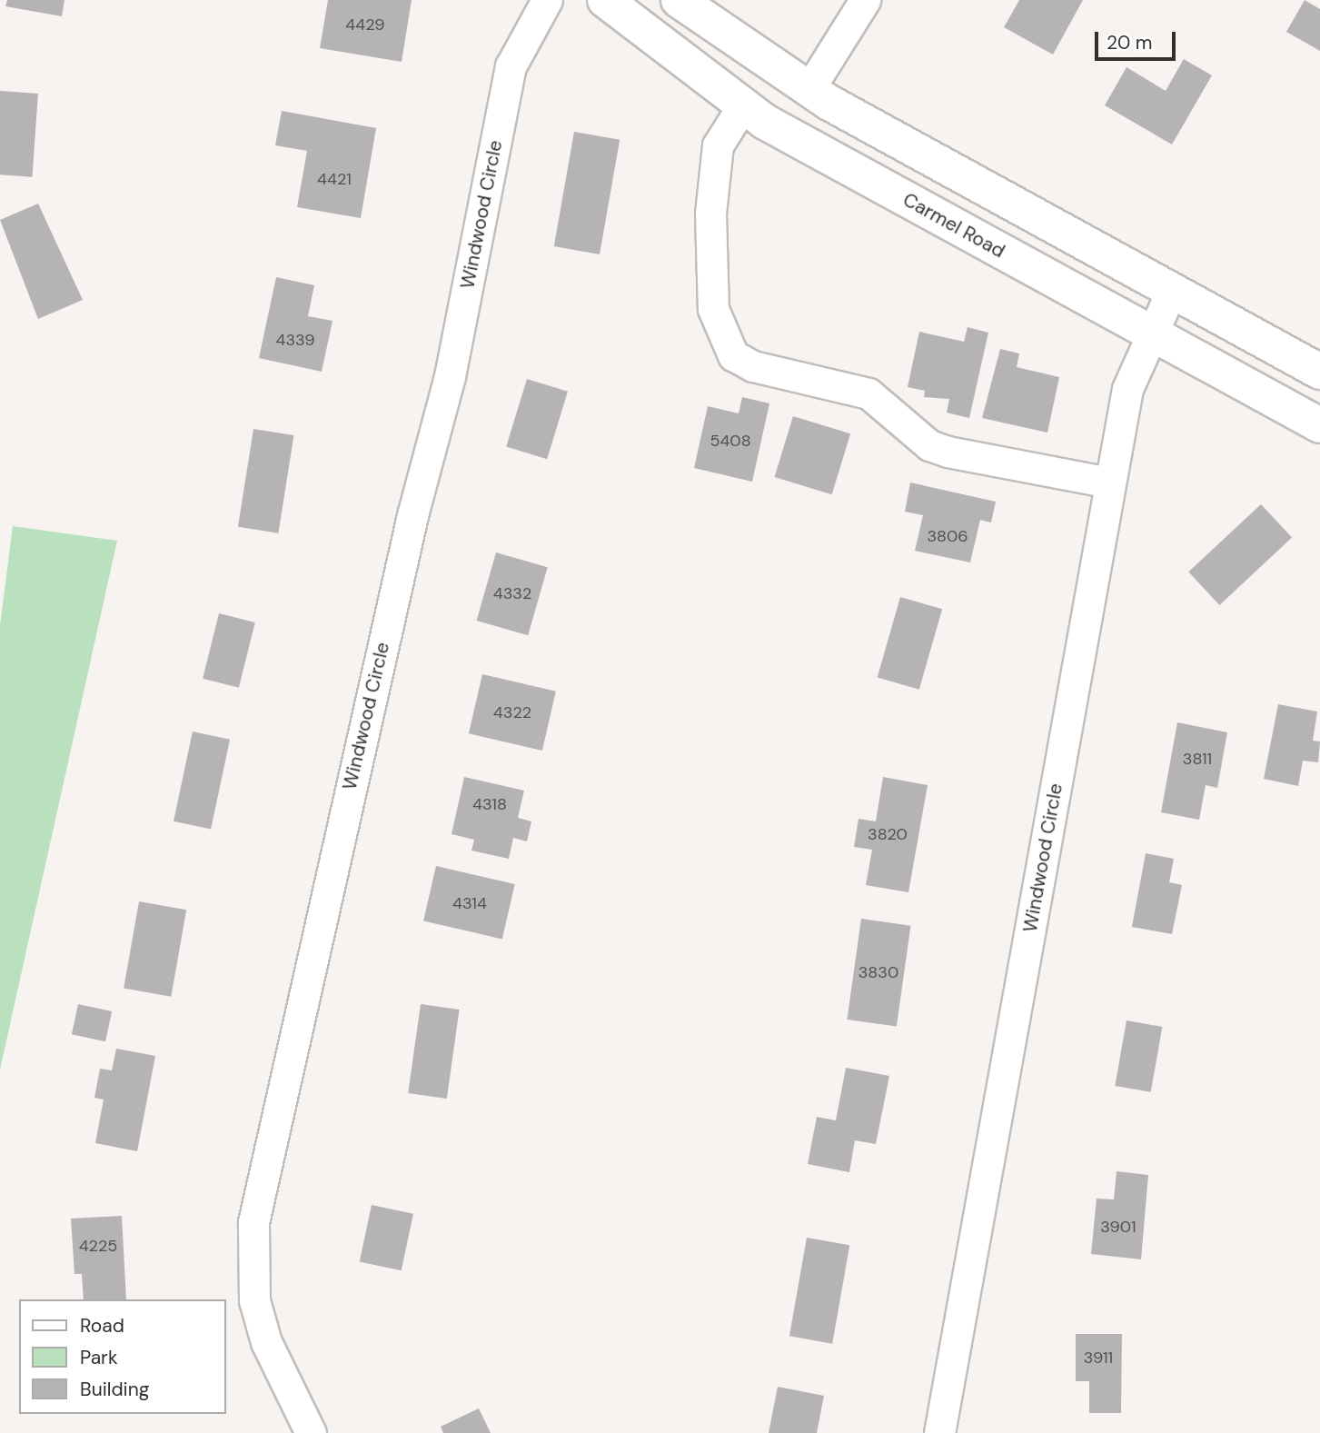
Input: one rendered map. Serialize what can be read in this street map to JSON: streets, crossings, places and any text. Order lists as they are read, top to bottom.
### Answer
{
  "streets": {
    "main road": ["Carmel Road"],
    "street": ["Windwood Circle"]
  },
  "crossings": [
    ["Windwood Circle", "Carmel Road"]
  ],
  "house_numbers": [
    "4429",
    "4421",
    "4339",
    "5408",
    "3806",
    "4332",
    "4322",
    "3811",
    "4318",
    "3820",
    "4314",
    "3830",
    "3901",
    "4225",
    "3911"
  ],
  "legend": ["Road", "Park", "Building"],
  "scale_bar": "20 m"
}
